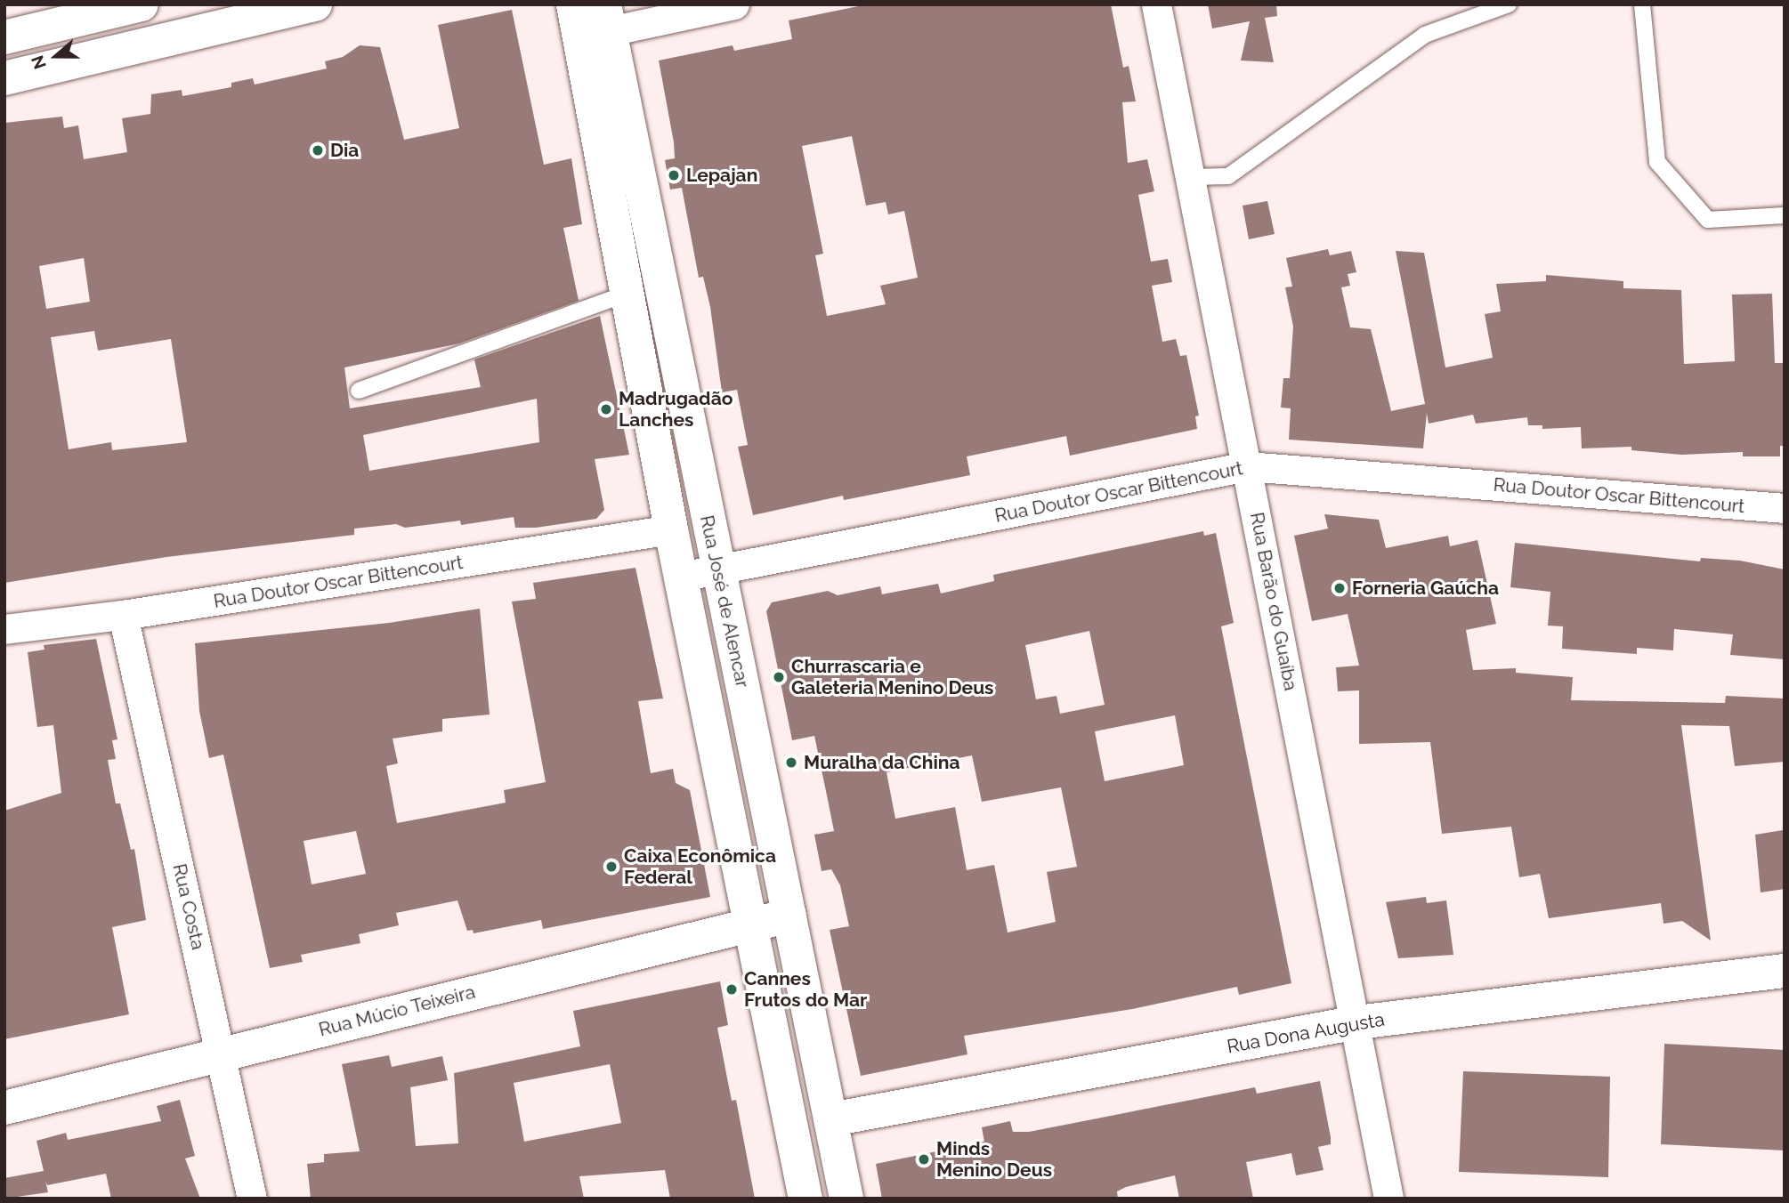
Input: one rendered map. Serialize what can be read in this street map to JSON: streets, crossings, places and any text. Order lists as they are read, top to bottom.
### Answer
{
  "streets": {
    "main road": ["Rua José de Alencar", "Rua Múcio Teixeira", "Rua Dona Augusta"],
    "street": ["Rua Doutor Oscar Bittencourt", "Rua Barão do Guaíba", "Rua Costa"]
  },
  "crossings": [
    ["Rua Doutor Oscar Bittencourt", "Rua José de Alencar"],
    ["Rua Doutor Oscar Bittencourt", "Rua Barão do Guaíba"],
    ["Rua Doutor Oscar Bittencourt", "Rua Costa"],
    ["Rua José de Alencar", "Rua Múcio Teixeira"],
    ["Rua José de Alencar", "Rua Dona Augusta"],
    ["Rua Barão do Guaíba", "Rua Dona Augusta"],
    ["Rua Costa", "Rua Múcio Teixeira"]
  ],
  "places": [
    "Dia",
    "Lepajan",
    "Madrugadão Lanches",
    "Forneria Gaúcha",
    "Churrascaria e Galeteria Menino Deus",
    "Muralha da China",
    "Caixa Econômica Federal",
    "Cannes Frutos do Mar",
    "Minds Menino Deus"
  ],
  "north": "left"
}
